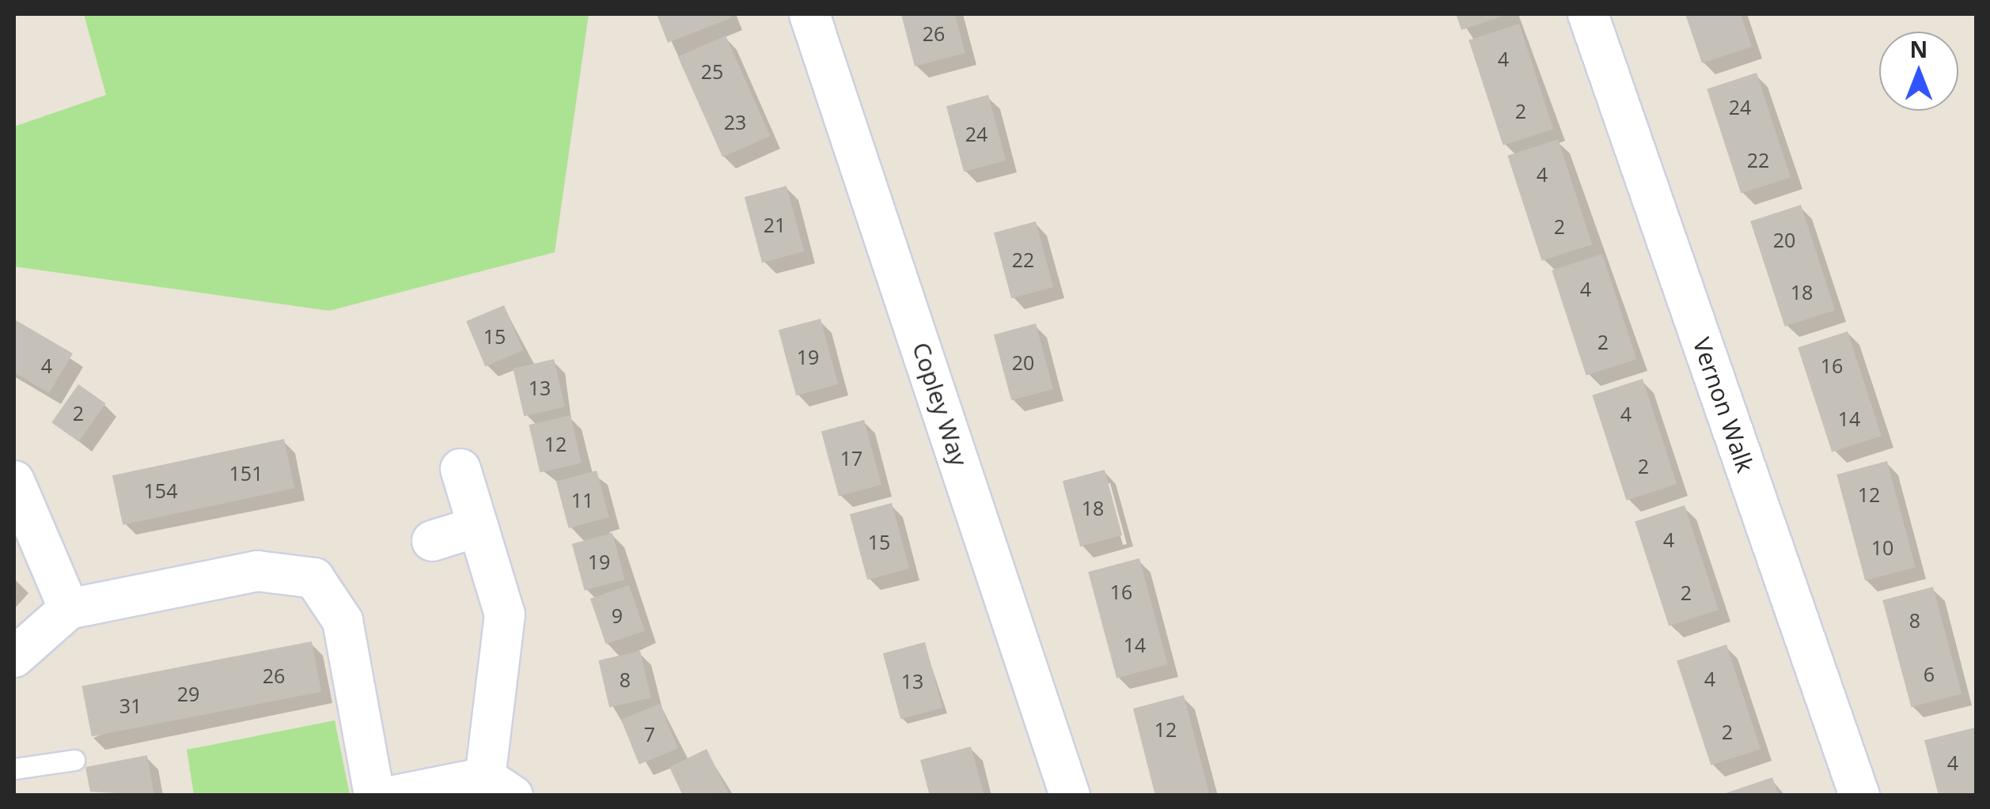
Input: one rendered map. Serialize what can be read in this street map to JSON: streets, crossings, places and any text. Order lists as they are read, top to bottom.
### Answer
{
  "streets": {
    "street": ["Copley Way", "Vernon Walk"]
  },
  "house_numbers": [
    "26",
    "4",
    "25",
    "24",
    "2",
    "23",
    "24",
    "22",
    "4",
    "21",
    "2",
    "20",
    "22",
    "4",
    "18",
    "15",
    "2",
    "19",
    "20",
    "4",
    "16",
    "13",
    "2",
    "4",
    "14",
    "12",
    "17",
    "2",
    "151",
    "154",
    "12",
    "11",
    "18",
    "4",
    "15",
    "10",
    "19",
    "16",
    "2",
    "9",
    "8",
    "14",
    "6",
    "26",
    "4",
    "8",
    "13",
    "29",
    "31",
    "12",
    "2",
    "7",
    "4"
  ],
  "north": "top"
}
